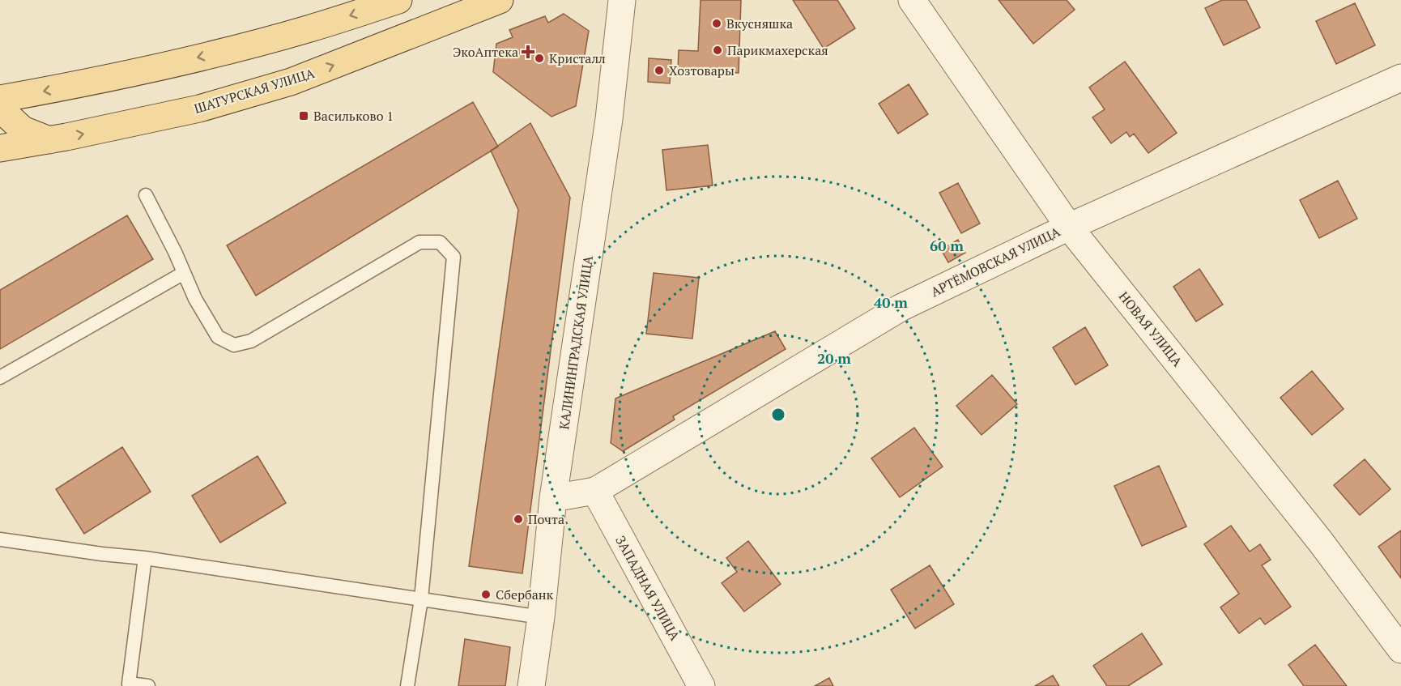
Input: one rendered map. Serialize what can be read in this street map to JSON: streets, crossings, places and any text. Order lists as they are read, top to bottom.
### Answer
{
  "streets": {
    "main road": ["ШАТУРСКАЯ УЛИЦА"],
    "street": [
      "АРТЁМОВСКАЯ УЛИЦА",
      "НОВАЯ УЛИЦА",
      "КАЛИНИНГРАДСКАЯ УЛИЦА",
      "ЗАПАДНАЯ УЛИЦА"
    ]
  },
  "crossings": [
    ["АРТЁМОВСКАЯ УЛИЦА", "НОВАЯ УЛИЦА"],
    ["АРТЁМОВСКАЯ УЛИЦА", "КАЛИНИНГРАДСКАЯ УЛИЦА"],
    ["АРТЁМОВСКАЯ УЛИЦА", "ЗАПАДНАЯ УЛИЦА"]
  ],
  "places": {
    "other": [
      "Вкусняшка",
      "Парикмахерская",
      "Кристалл",
      "Хозтовары",
      "Почта",
      "Сбербанк"
    ],
    "health": ["ЭкоАптека"],
    "transit": ["Васильково 1"]
  },
  "rings": ["60 m", "40 m", "20 m"]
}
